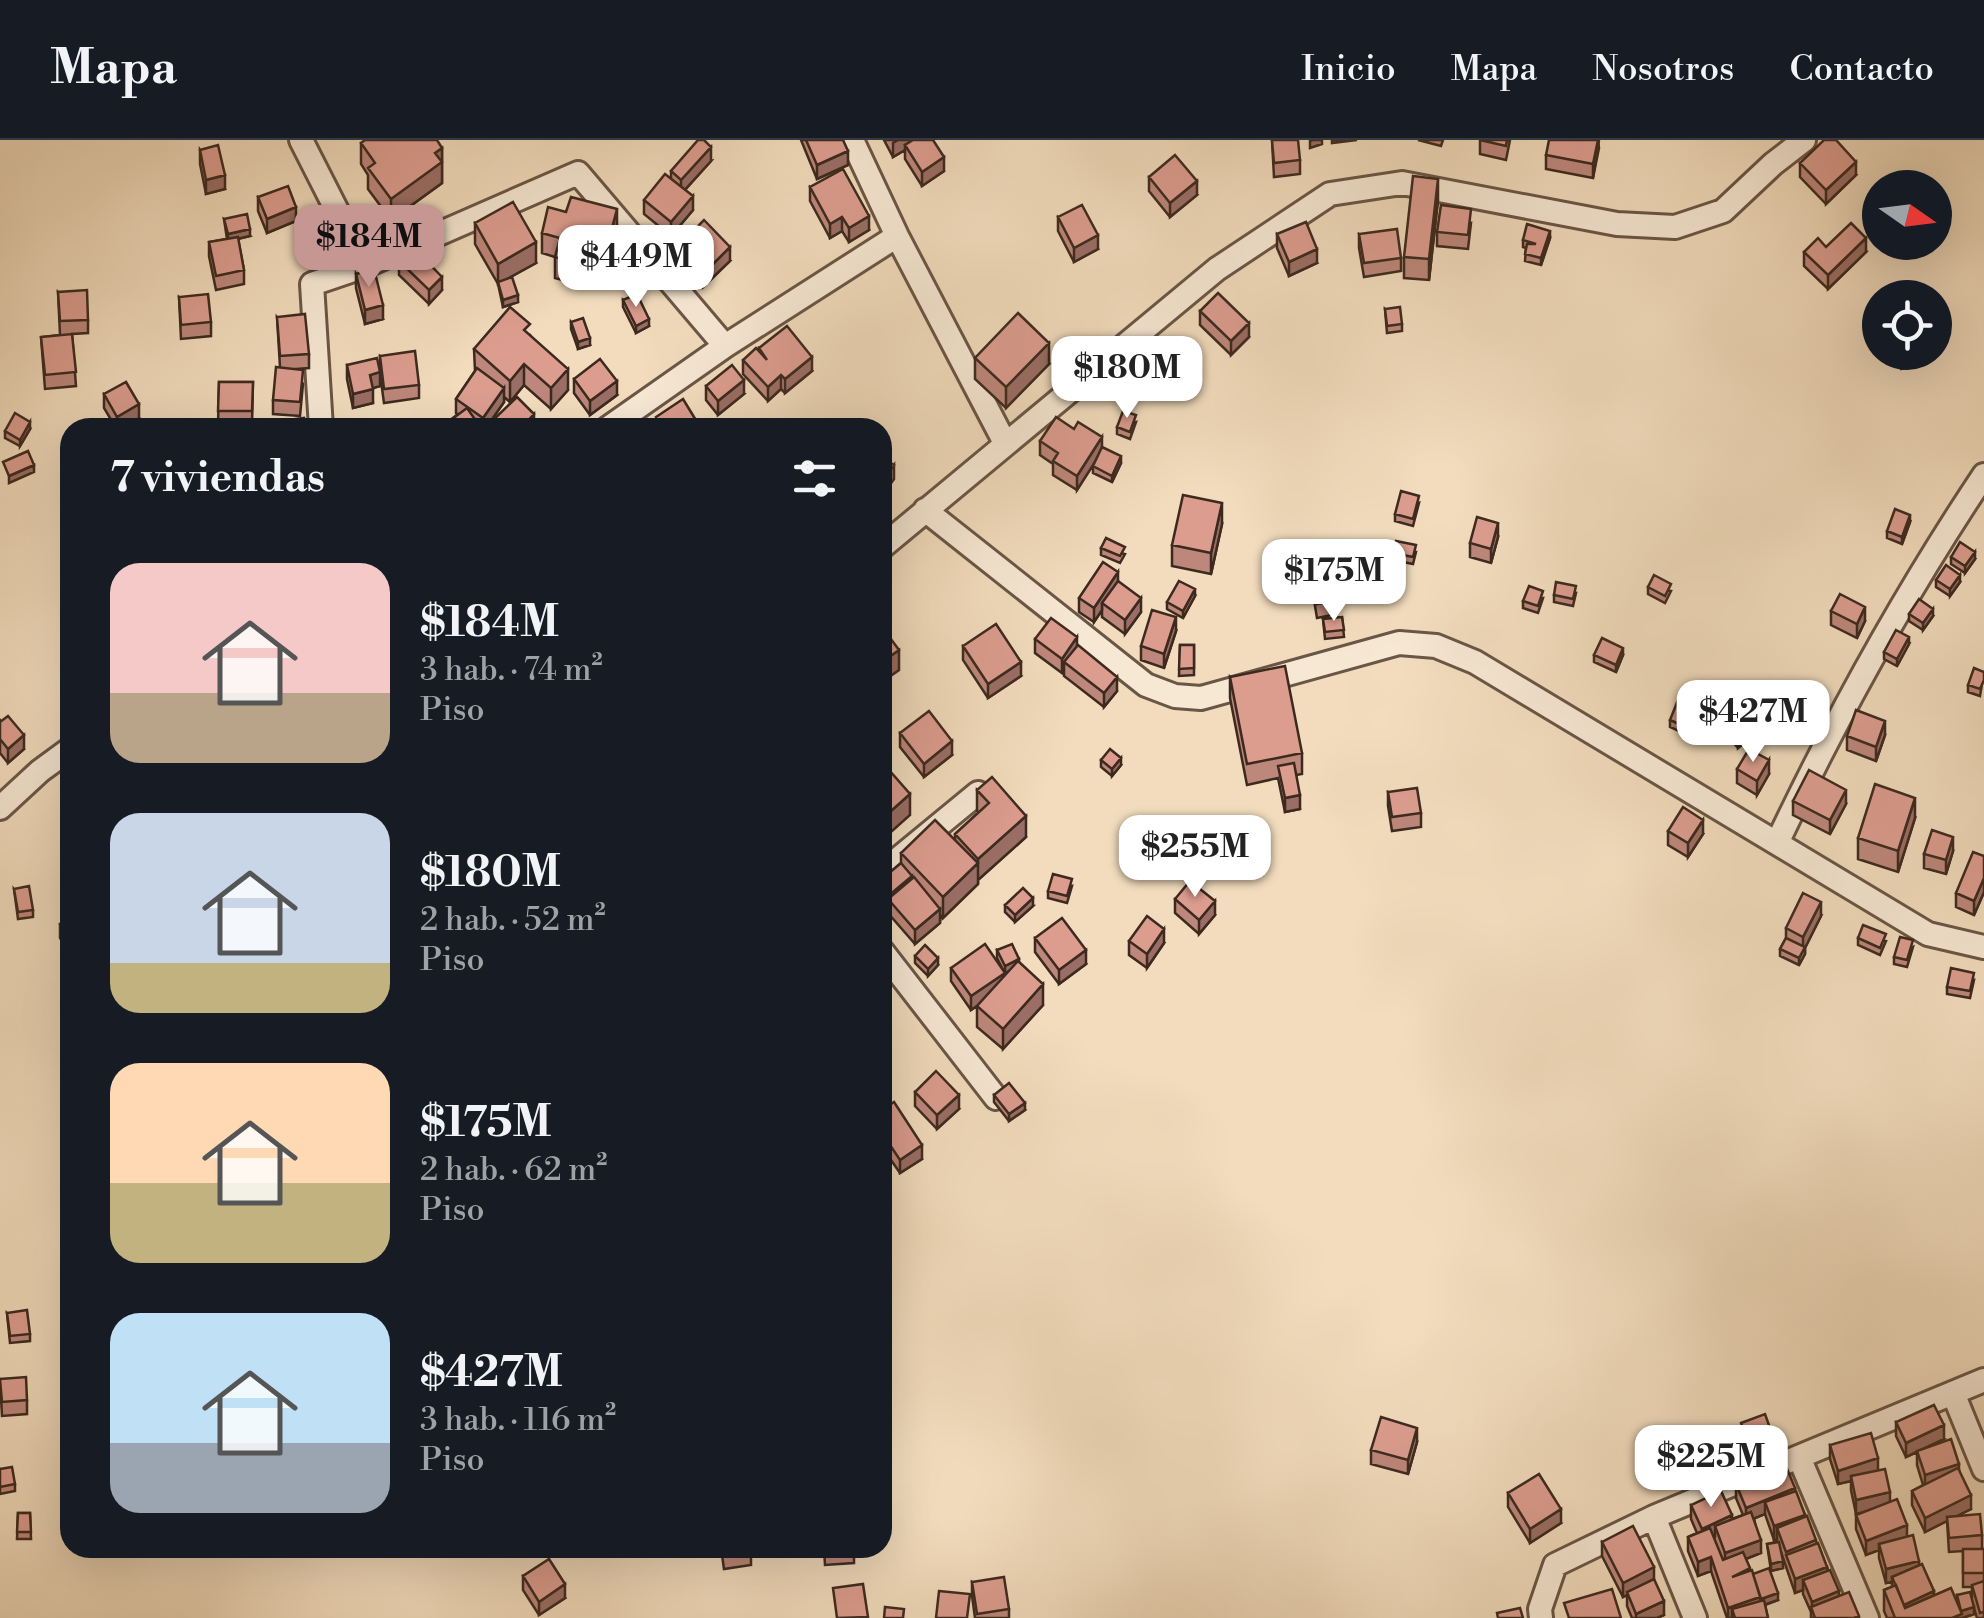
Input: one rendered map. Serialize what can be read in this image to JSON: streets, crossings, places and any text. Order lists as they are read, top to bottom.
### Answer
{
  "north": "right",
  "page": {
    "header": "Mapa",
    "nav": [
      "Inicio",
      "Mapa",
      "Nosotros",
      "Contacto"
    ],
    "price": [
      "$184M",
      "$449M",
      "$180M",
      "$175M",
      "$427M",
      "$255M",
      "$225M"
    ],
    "heading": "7 viviendas",
    "list": [
      {
        "name": "$184M",
        "note": "3 hab. · 74 m² · Piso"
      },
      {
        "name": "$180M",
        "note": "2 hab. · 52 m² · Piso"
      },
      {
        "name": "$175M",
        "note": "2 hab. · 62 m² · Piso"
      },
      {
        "name": "$427M",
        "note": "3 hab. · 116 m² · Piso"
      }
    ]
  }
}
